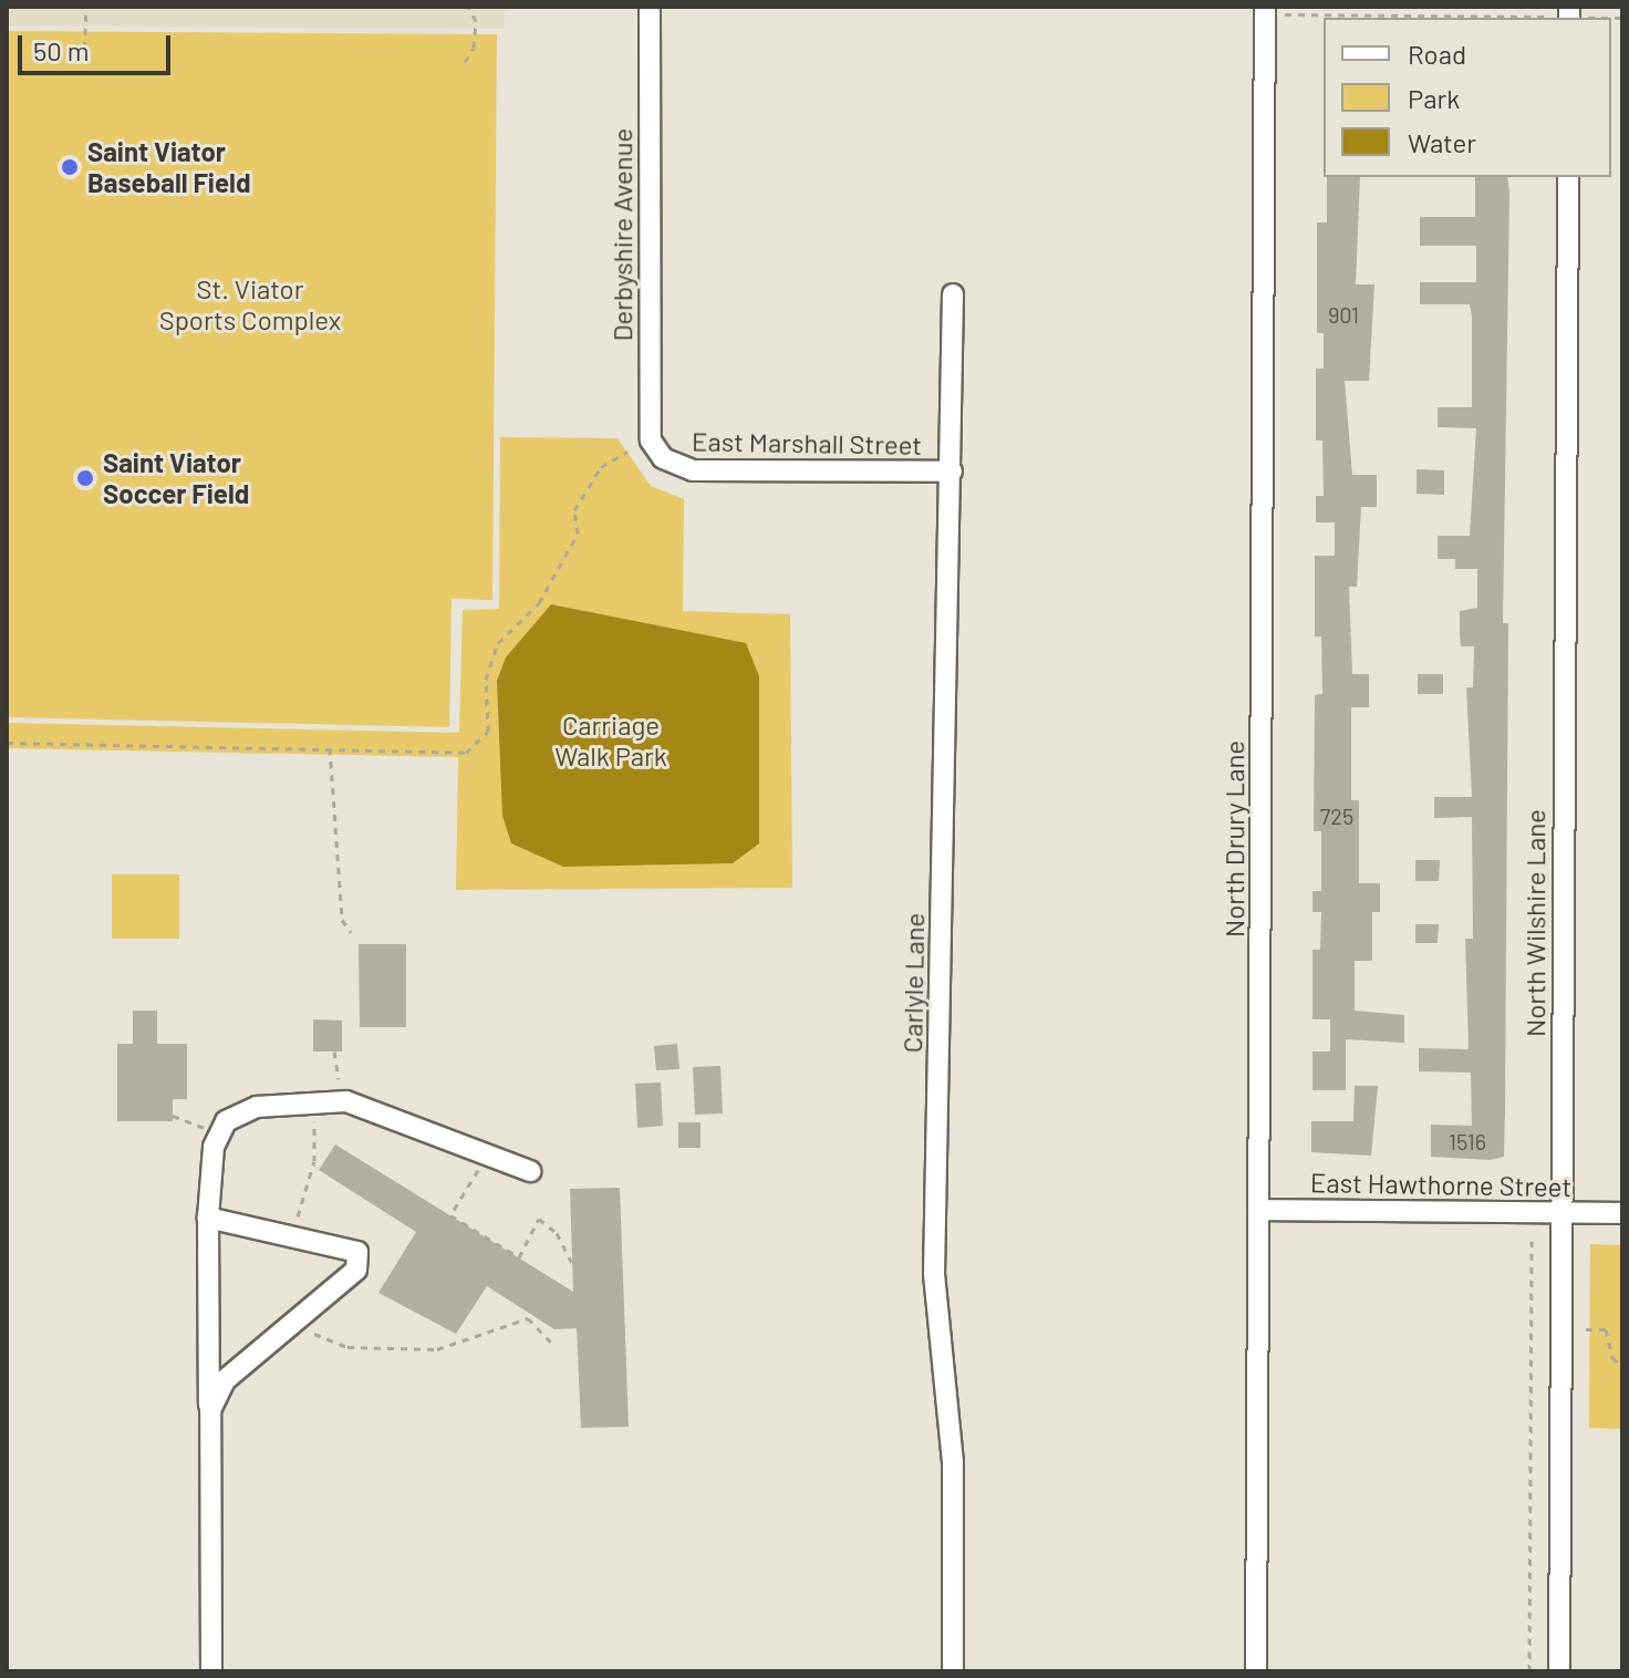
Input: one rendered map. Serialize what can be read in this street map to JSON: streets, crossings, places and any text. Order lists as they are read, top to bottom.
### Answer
{
  "streets": {
    "street": [
      "Derbyshire Avenue",
      "East Marshall Street",
      "North Drury Lane",
      "North Wilshire Lane",
      "Carlyle Lane",
      "East Hawthorne Street"
    ]
  },
  "crossings": [
    ["Derbyshire Avenue", "East Marshall Street"],
    ["East Marshall Street", "Carlyle Lane"],
    ["North Drury Lane", "East Hawthorne Street"],
    ["North Wilshire Lane", "East Hawthorne Street"]
  ],
  "parks": ["St. Viator Sports Complex", "Carriage Walk Park"],
  "places": ["Saint Viator Baseball Field", "Saint Viator Soccer Field"],
  "house_numbers": ["901", "725", "1516"],
  "legend": ["Road", "Park", "Water"],
  "scale_bar": "50 m"
}
